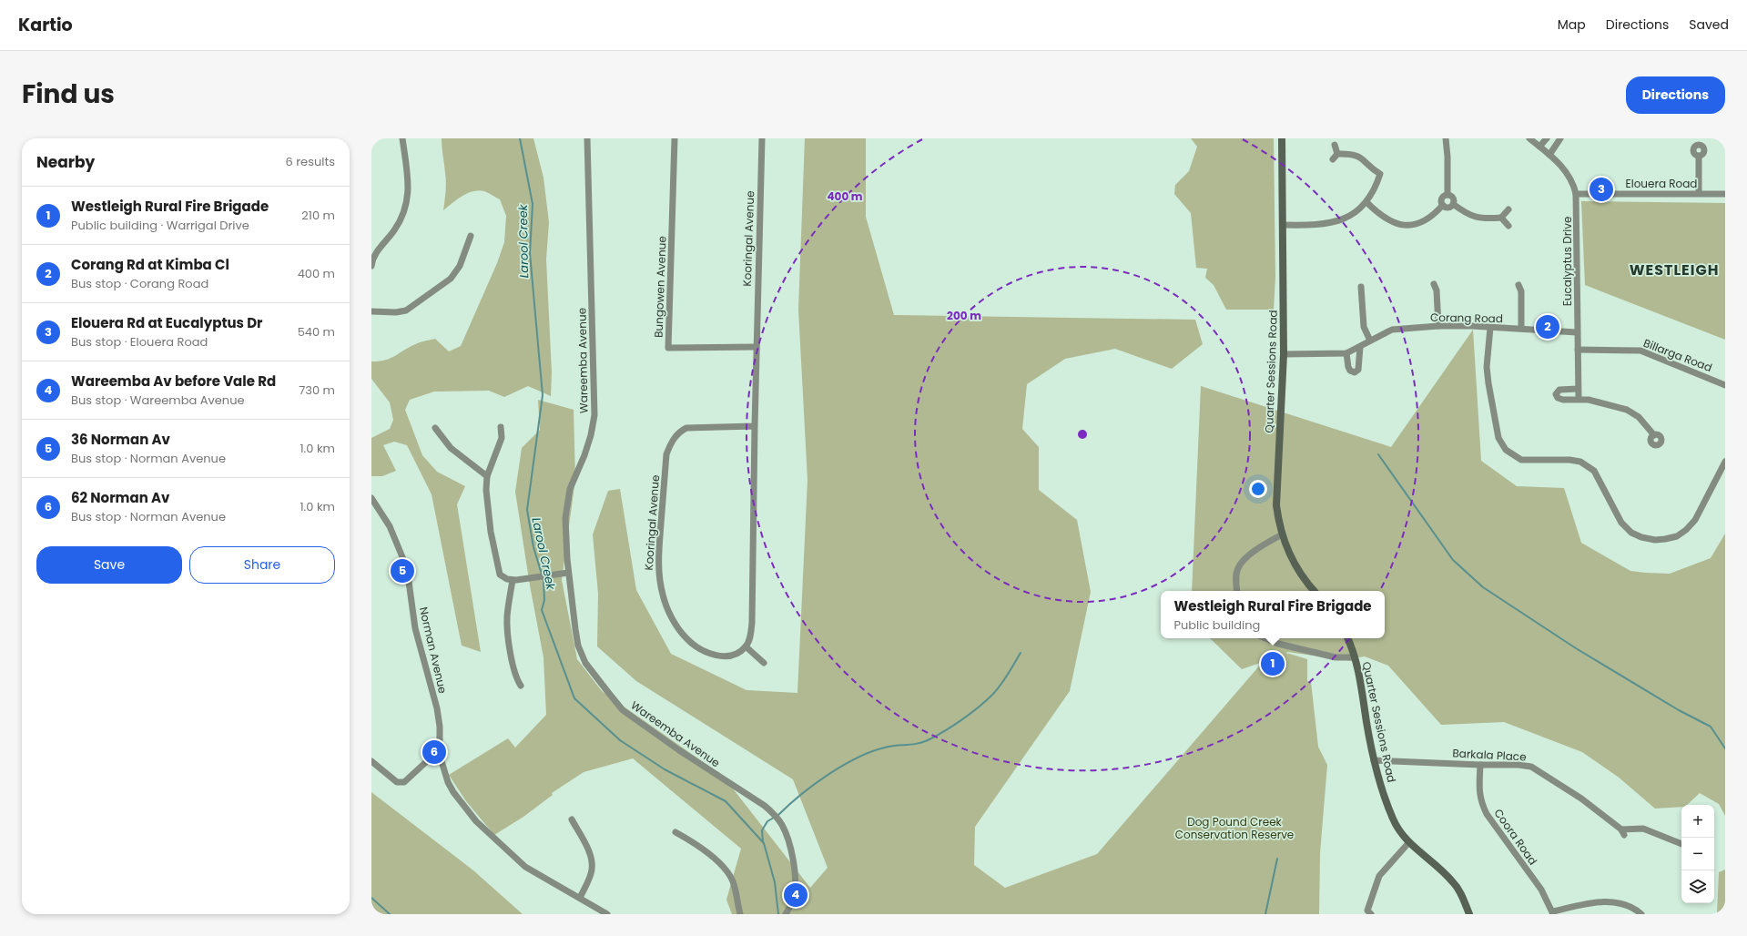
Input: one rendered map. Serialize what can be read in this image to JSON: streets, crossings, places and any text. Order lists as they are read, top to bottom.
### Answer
{
  "streets": {
    "main road": ["Quarter Sessions Road"],
    "street": [
      "Elouera Road",
      "Kooringal Avenue",
      "Eucalyptus Drive",
      "Bungowen Avenue",
      "Corang Road",
      "Billarga Road",
      "Wareemba Avenue",
      "Norman Avenue",
      "Barkala Place",
      "Coora Road"
    ]
  },
  "crossings": [
    ["Elouera Road", "Eucalyptus Drive"],
    ["Kooringal Avenue", "Bungowen Avenue"],
    ["Eucalyptus Drive", "Corang Road"],
    ["Eucalyptus Drive", "Billarga Road"],
    ["Corang Road", "Quarter Sessions Road"],
    ["Quarter Sessions Road", "Barkala Place"],
    ["Barkala Place", "Coora Road"]
  ],
  "districts": ["WESTLEIGH"],
  "water": ["Larool Creek"],
  "parks": ["Dog Pound Creek Conservation Reserve"],
  "page": {
    "header": "Kartio",
    "nav": ["Map", "Directions", "Saved"],
    "title": "Find us",
    "buttons": [
      "Directions",
      ["Save", "Share"]
    ],
    "heading": ["Nearby", "6 results"],
    "pins": [
      "3",
      "2",
      "5",
      "1",
      "6",
      "4"
    ],
    "list": [
      {
        "mark": "1",
        "name": "Westleigh Rural Fire Brigade",
        "note": "Public building · Warrigal Drive",
        "value": "210 m"
      },
      {
        "mark": "2",
        "name": "Corang Rd at Kimba Cl",
        "note": "Bus stop · Corang Road",
        "value": "400 m"
      },
      {
        "mark": "3",
        "name": "Elouera Rd at Eucalyptus Dr",
        "note": "Bus stop · Elouera Road",
        "value": "540 m"
      },
      {
        "mark": "4",
        "name": "Wareemba Av before Vale Rd",
        "note": "Bus stop · Wareemba Avenue",
        "value": "730 m"
      },
      {
        "mark": "5",
        "name": "36 Norman Av",
        "note": "Bus stop · Norman Avenue",
        "value": "1.0 km"
      },
      {
        "mark": "6",
        "name": "62 Norman Av",
        "note": "Bus stop · Norman Avenue",
        "value": "1.0 km"
      }
    ],
    "popup": ["Westleigh Rural Fire Brigade", "Public building"],
    "map_buttons": ["+", "−"]
  },
  "rings": ["400 m", "200 m"]
}
